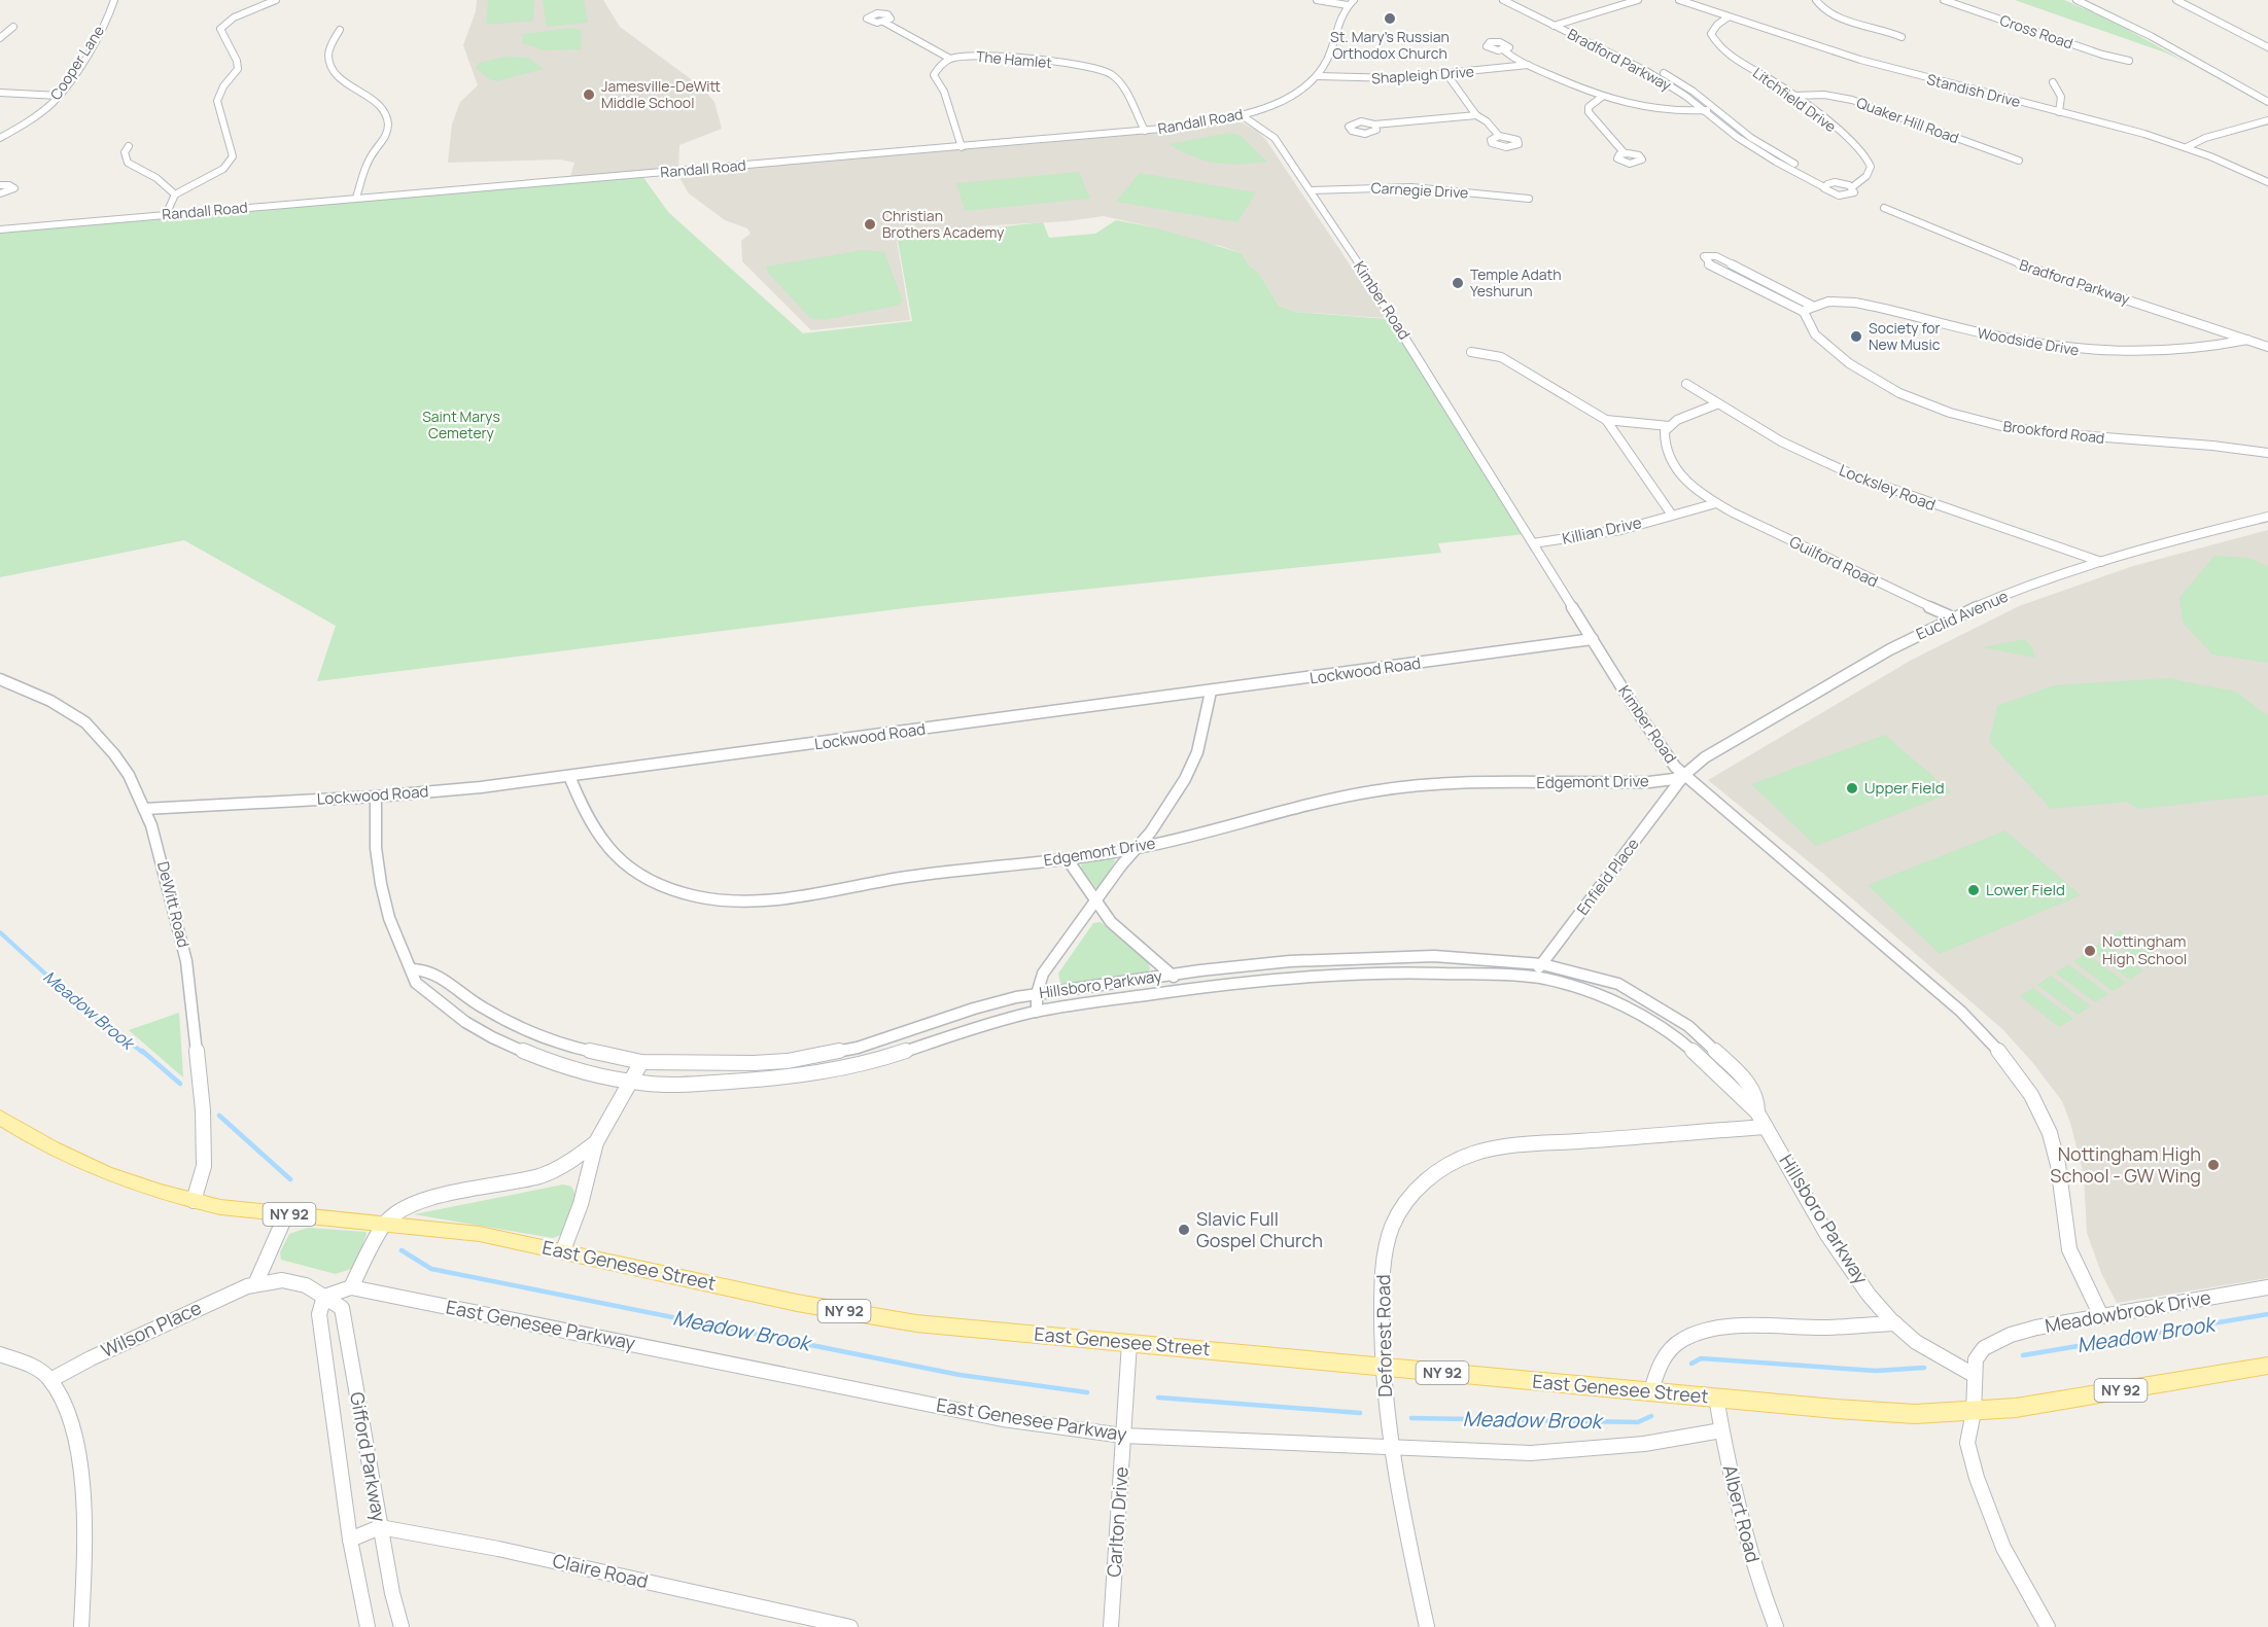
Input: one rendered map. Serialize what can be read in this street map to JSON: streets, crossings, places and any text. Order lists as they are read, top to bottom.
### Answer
{
  "streets": {
    "main road": ["NY 92", "East Genesee Street"],
    "street": [
      "Cross Road",
      "The Hamlet",
      "Bradford Parkway",
      "Cooper Lane",
      "Shapleigh Drive",
      "Standish Drive",
      "Litchfield Drive",
      "Quaker Hill Road",
      "Randall Road",
      "Carnegie Drive",
      "Kimber Road",
      "Woodside Drive",
      "Brookford Road",
      "Locksley Road",
      "Killian Drive",
      "Guilford Road",
      "Euclid Avenue",
      "Lockwood Road",
      "Edgemont Drive",
      "Enfield Place",
      "DeWitt Road",
      "Hillsboro Parkway",
      "Meadowbrook Drive",
      "East Genesee Parkway",
      "Wilson Place",
      "Deforest Road",
      "Gifford Parkway",
      "Albert Road",
      "Carlton Drive",
      "Claire Road"
    ]
  },
  "crossings": [
    ["The Hamlet", "Randall Road"],
    ["Bradford Parkway", "Litchfield Drive"],
    ["Bradford Parkway", "Woodside Drive"],
    ["Shapleigh Drive", "Randall Road"],
    ["Standish Drive", "Litchfield Drive"],
    ["Litchfield Drive", "Quaker Hill Road"],
    ["Randall Road", "Kimber Road"],
    ["Carnegie Drive", "Kimber Road"],
    ["Kimber Road", "Killian Drive"],
    ["Kimber Road", "Euclid Avenue"],
    ["Kimber Road", "Lockwood Road"],
    ["Kimber Road", "Edgemont Drive"],
    ["Kimber Road", "Enfield Place"],
    ["Kimber Road", "Meadowbrook Drive"],
    ["Locksley Road", "Euclid Avenue"],
    ["Killian Drive", "Guilford Road"],
    ["Guilford Road", "Euclid Avenue"],
    ["Euclid Avenue", "Edgemont Drive"],
    ["Euclid Avenue", "Enfield Place"],
    ["Lockwood Road", "Edgemont Drive"],
    ["Lockwood Road", "DeWitt Road"],
    ["Lockwood Road", "Hillsboro Parkway"],
    ["Edgemont Drive", "Enfield Place"],
    ["Enfield Place", "Hillsboro Parkway"],
    ["DeWitt Road", "East Genesee Street"],
    ["Hillsboro Parkway", "Deforest Road"],
    ["East Genesee Street", "Deforest Road"],
    ["East Genesee Street", "Albert Road"],
    ["East Genesee Street", "Carlton Drive"],
    ["East Genesee Parkway", "Deforest Road"],
    ["East Genesee Parkway", "Albert Road"],
    ["East Genesee Parkway", "Carlton Drive"],
    ["Wilson Place", "Gifford Parkway"],
    ["Gifford Parkway", "Claire Road"]
  ],
  "water": ["Meadow Brook"],
  "parks": ["Saint Marys Cemetery"],
  "places": [
    "St. Mary's Russian Orthodox Church",
    "Jamesville-DeWitt Middle School",
    "Christian Brothers Academy",
    "Temple Adath Yeshurun",
    "Society for New Music",
    "Upper Field",
    "Lower Field",
    "Nottingham High School",
    "Nottingham High School - GW Wing",
    "Slavic Full Gospel Church"
  ]
}
